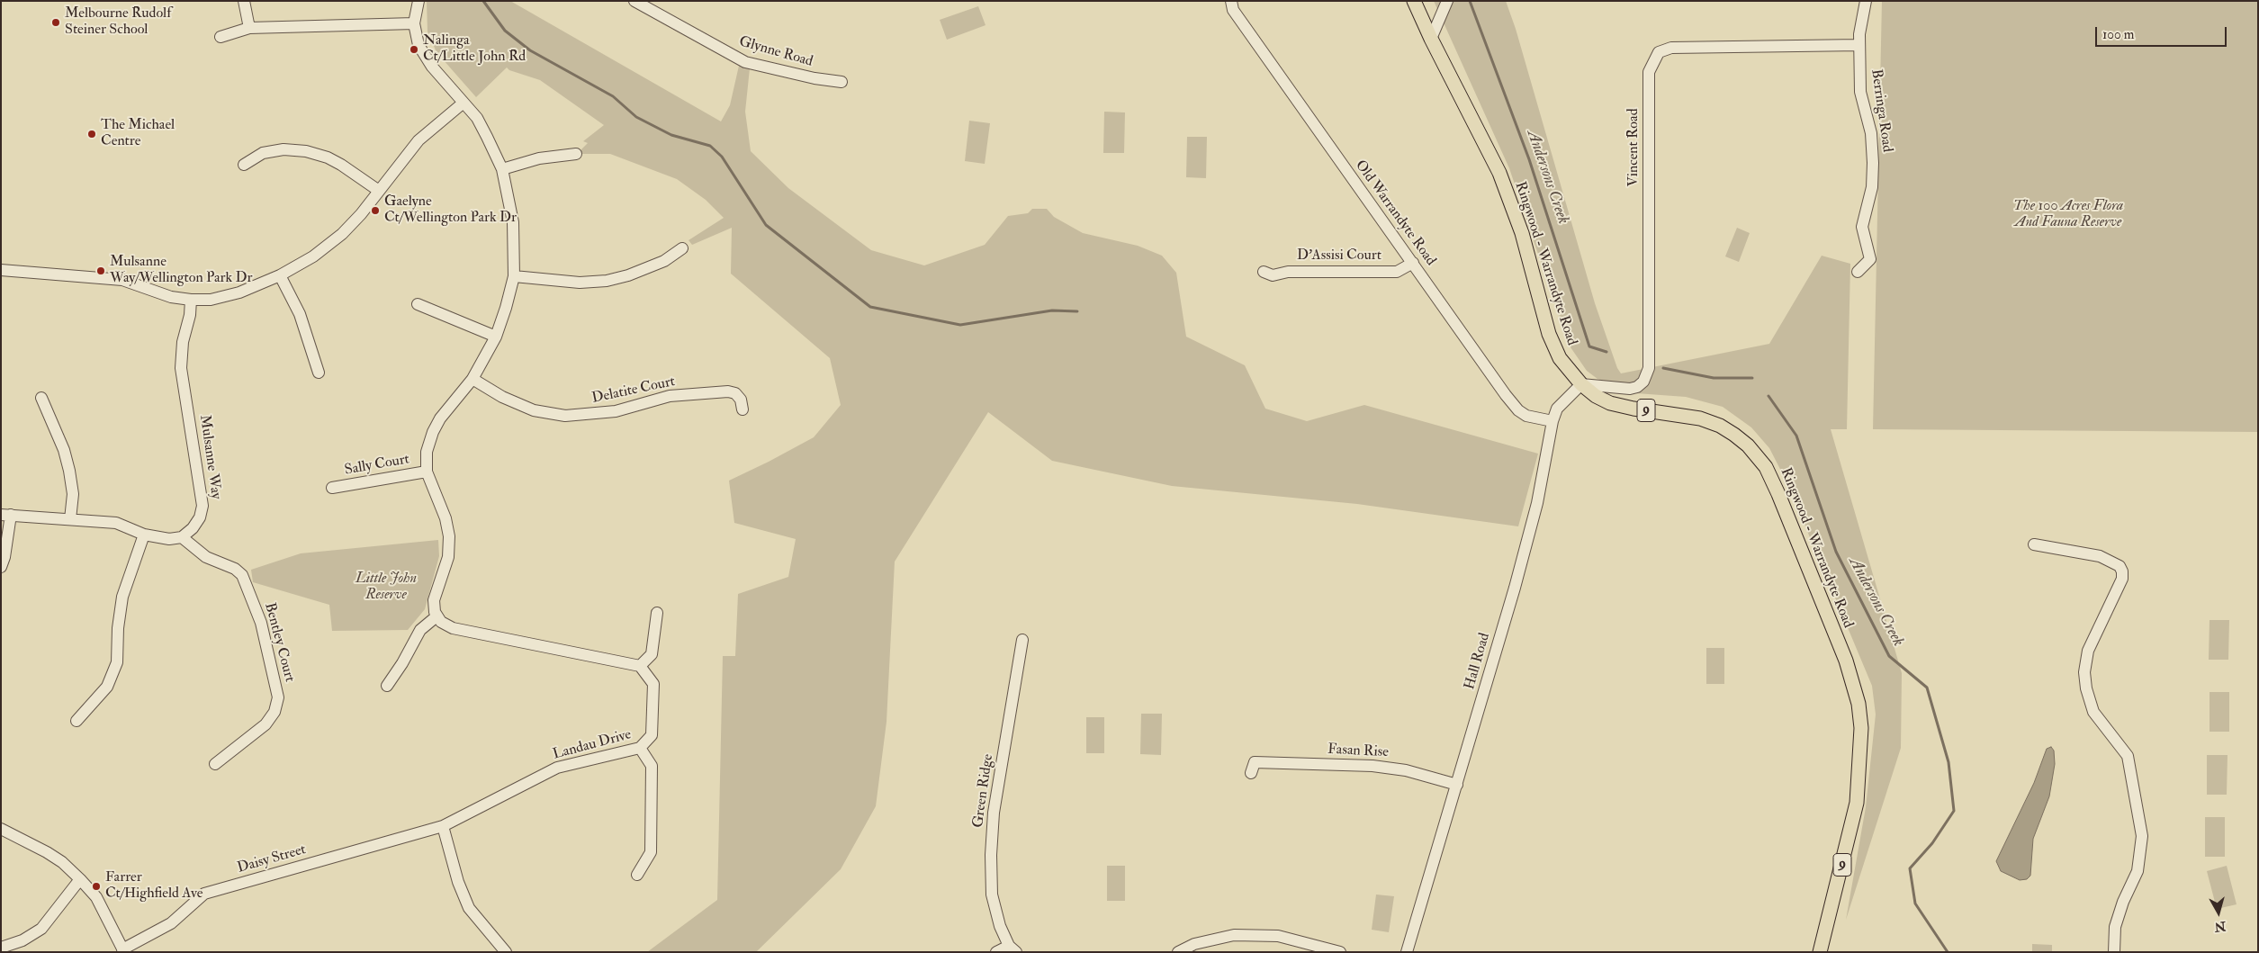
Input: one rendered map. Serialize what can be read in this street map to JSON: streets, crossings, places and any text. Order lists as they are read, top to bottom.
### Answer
{
  "streets": {
    "main road": ["Ringwood - Warrandyte Road", "9"],
    "street": [
      "Glynne Road",
      "Berringa Road",
      "Vincent Road",
      "Old Warrandyte Road",
      "D'Assisi Court",
      "Delatite Court",
      "Mulsanne Way",
      "Sally Court",
      "Bentley Court",
      "Hall Road",
      "Landau Drive",
      "Fasan Rise",
      "Green Ridge",
      "Daisy Street"
    ]
  },
  "crossings": [
    ["Berringa Road", "Vincent Road"],
    ["Vincent Road", "Ringwood - Warrandyte Road"],
    ["Vincent Road", "Hall Road"],
    ["Old Warrandyte Road", "D'Assisi Court"],
    ["Old Warrandyte Road", "Hall Road"],
    ["Ringwood - Warrandyte Road", "Hall Road"],
    ["Mulsanne Way", "Bentley Court"],
    ["Hall Road", "Fasan Rise"],
    ["Landau Drive", "Daisy Street"]
  ],
  "water": ["Andersons Creek"],
  "parks": ["The 100 Acres Flora And Fauna Reserve", "Little John Reserve"],
  "places": [
    "Melbourne Rudolf Steiner School",
    "Nalinga Ct/Little John Rd",
    "The Michael Centre",
    "Gaelyne Ct/Wellington Park Dr",
    "Mulsanne Way/Wellington Park Dr",
    "Farrer Ct/Highfield Ave"
  ],
  "scale_bar": "100 m",
  "north": "bottom"
}
